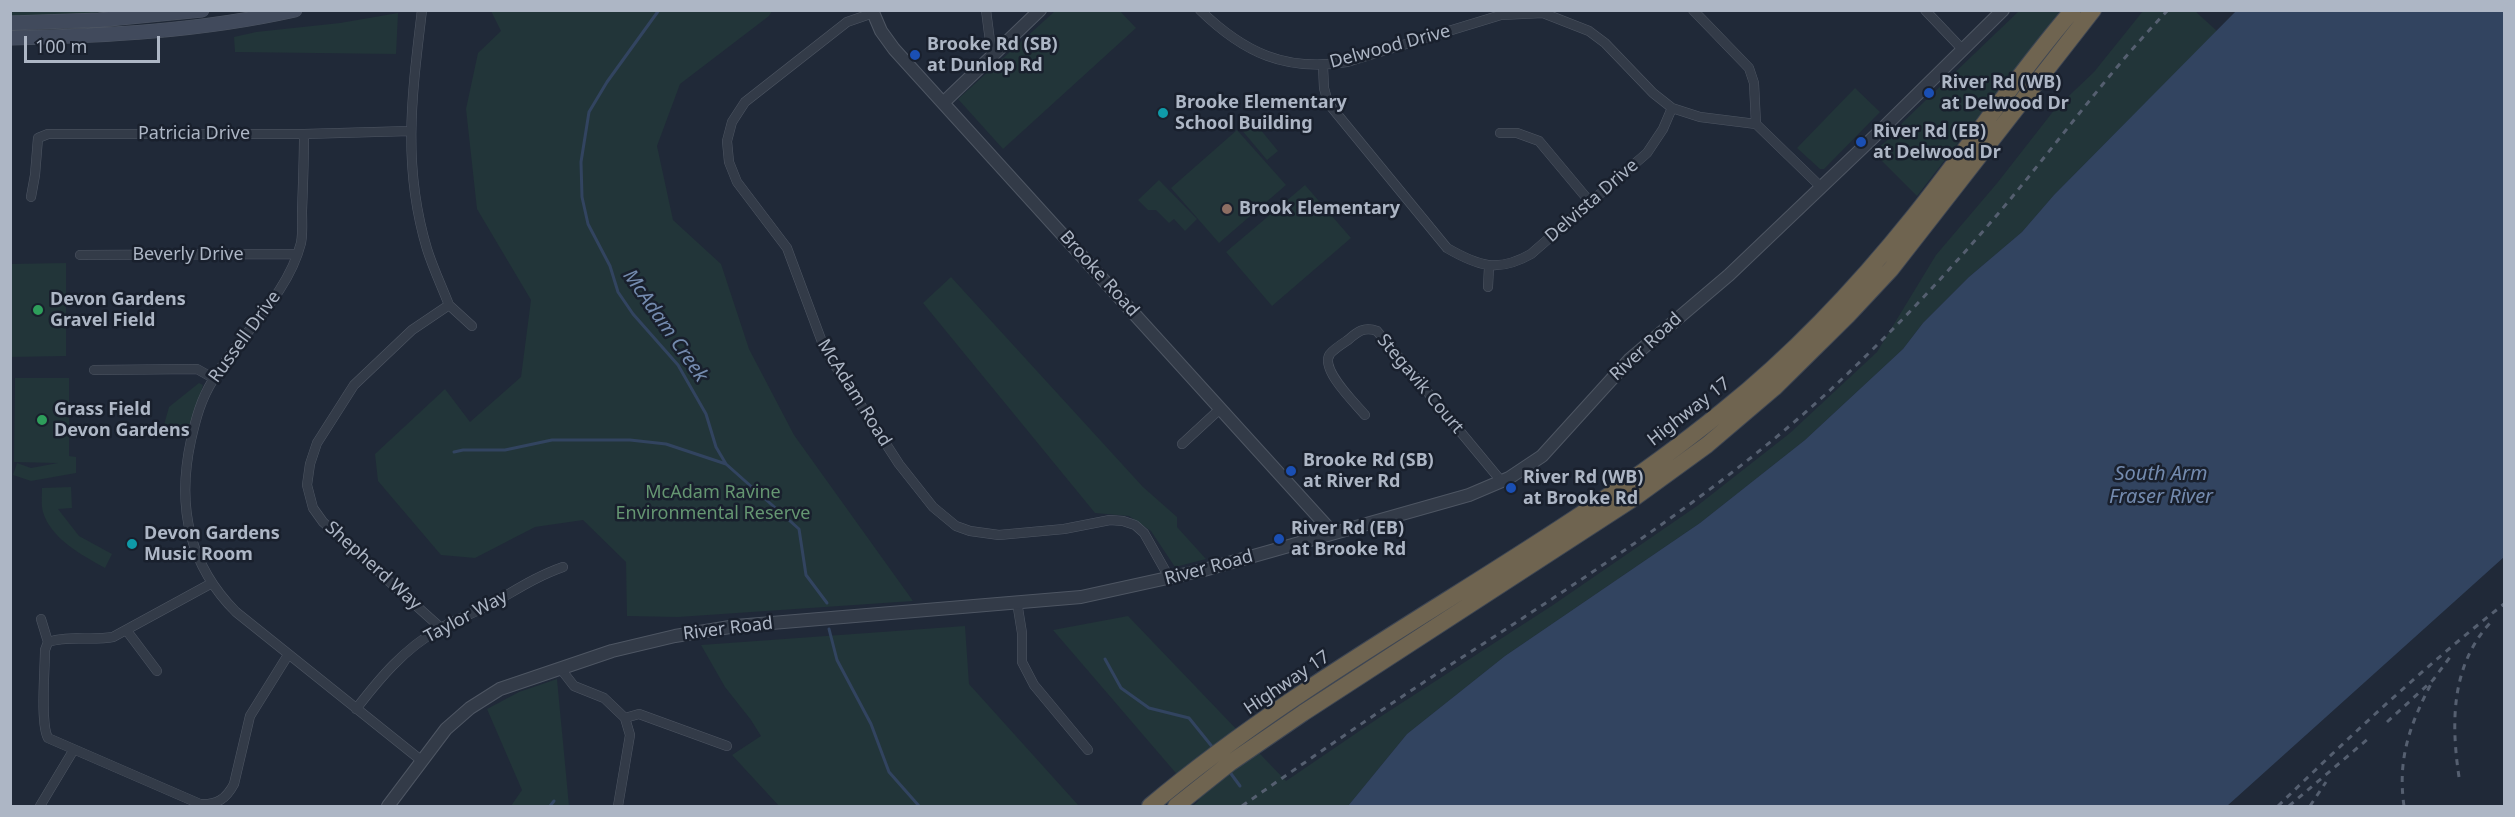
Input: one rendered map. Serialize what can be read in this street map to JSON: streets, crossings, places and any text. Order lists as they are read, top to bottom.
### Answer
{
  "streets": {
    "highway": ["Highway 17"],
    "street": [
      "Delwood Drive",
      "Patricia Drive",
      "Delvista Drive",
      "Beverly Drive",
      "Brooke Road",
      "Russell Drive",
      "River Road",
      "Stegavik Court",
      "McAdam Road",
      "Shepherd Way",
      "Taylor Way"
    ]
  },
  "crossings": [
    ["Delwood Drive", "Delvista Drive"],
    ["Patricia Drive", "Russell Drive"],
    ["Beverly Drive", "Russell Drive"],
    ["Brooke Road", "River Road"],
    ["Brooke Road", "McAdam Road"],
    ["Russell Drive", "River Road"],
    ["Russell Drive", "Taylor Way"],
    ["River Road", "Stegavik Court"],
    ["River Road", "McAdam Road"],
    ["Shepherd Way", "Taylor Way"]
  ],
  "water": ["McAdam Creek", "South Arm Fraser River"],
  "parks": ["McAdam Ravine Environmental Reserve"],
  "places": [
    "Brooke Rd (SB) at Dunlop Rd",
    "River Rd (WB) at Delwood Dr",
    "Brooke Elementary School Building",
    "River Rd (EB) at Delwood Dr",
    "Brook Elementary",
    "Devon Gardens Gravel Field",
    "Grass Field Devon Gardens",
    "Brooke Rd (SB) at River Rd",
    "River Rd (WB) at Brooke Rd",
    "River Rd (EB) at Brooke Rd",
    "Devon Gardens Music Room"
  ],
  "scale_bar": "100 m"
}
